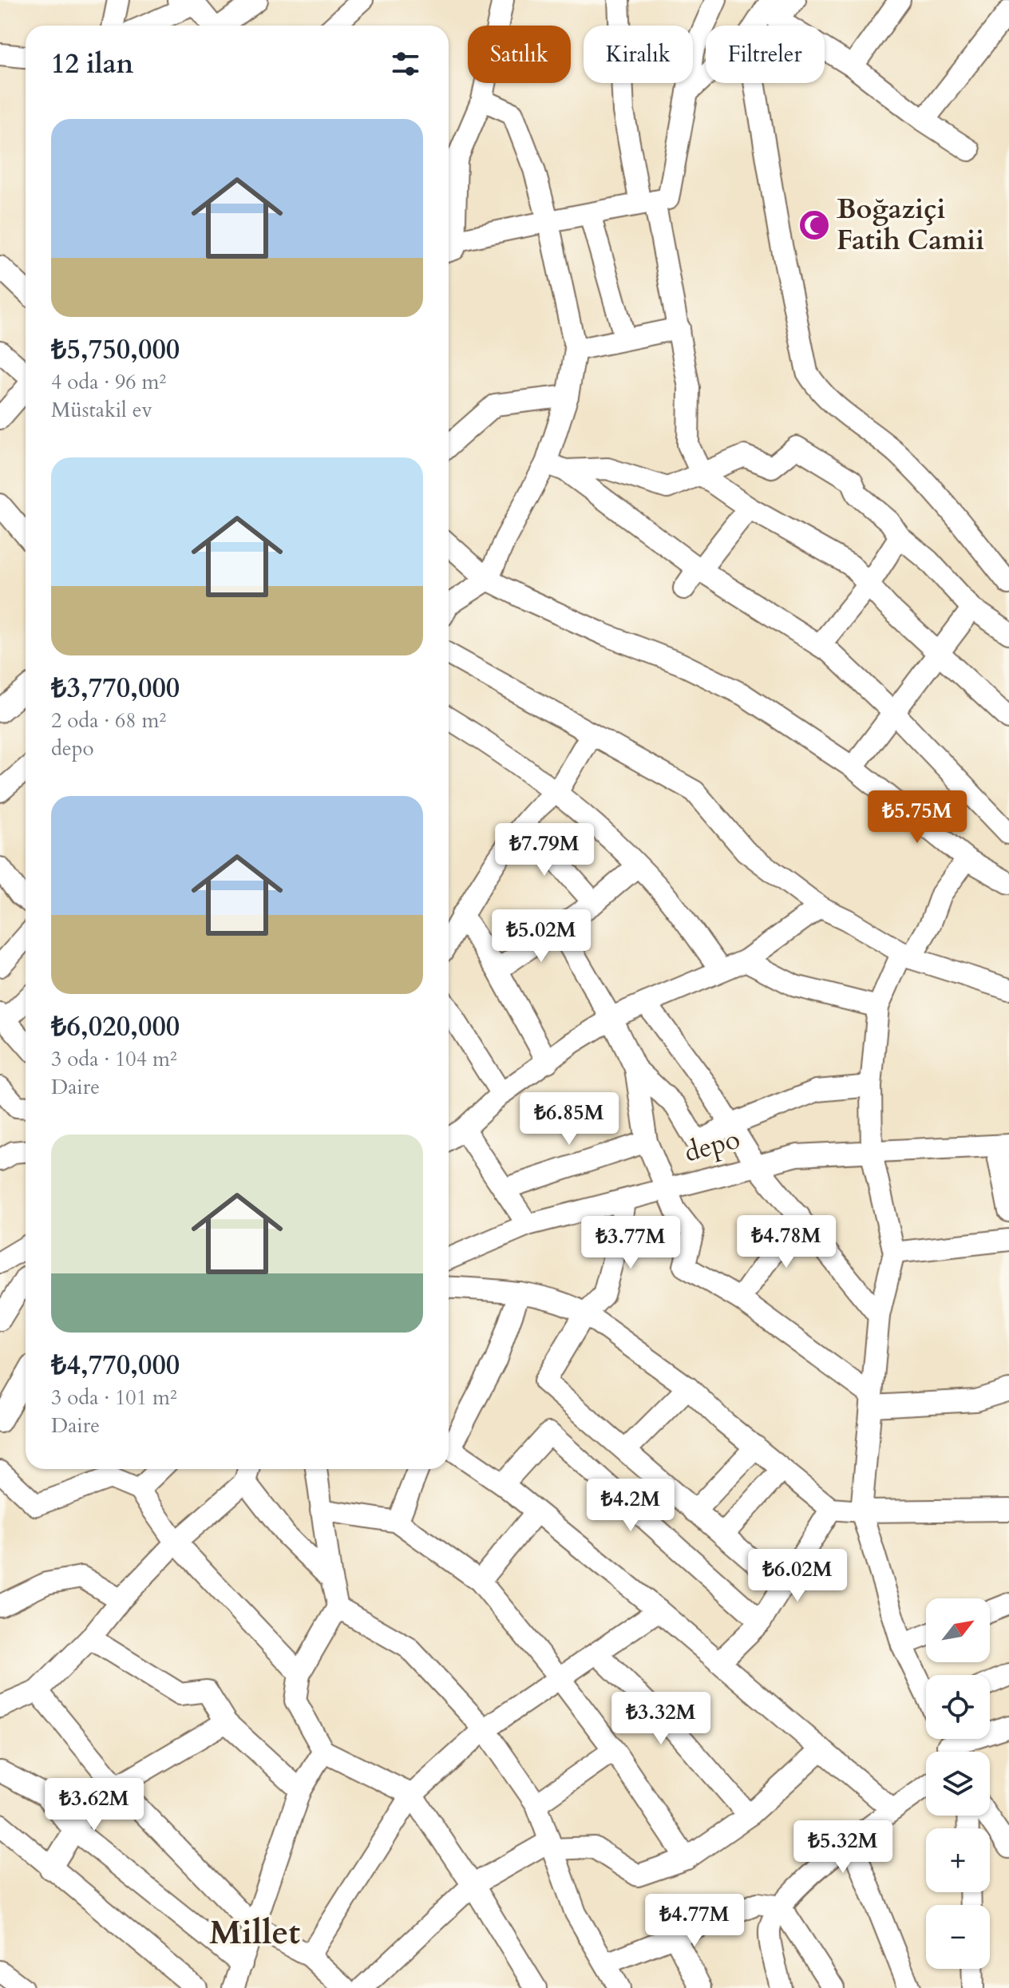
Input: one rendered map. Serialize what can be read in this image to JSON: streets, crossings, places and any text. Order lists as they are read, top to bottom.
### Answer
{
  "streets": {
    "street": ["depo"]
  },
  "districts": ["Millet"],
  "places": {
    "mosque": ["Boğaziçi Fatih Camii"]
  },
  "north": "top right",
  "page": {
    "chip": ["Satılık", "Kiralık", "Filtreler"],
    "heading": "12 ilan",
    "list": [
      {
        "name": "₺5,750,000",
        "note": "4 oda · 96 m² · Müstakil ev"
      },
      {
        "name": "₺3,770,000",
        "note": "2 oda · 68 m² · depo"
      },
      {
        "name": "₺6,020,000",
        "note": "3 oda · 104 m² · Daire"
      },
      {
        "name": "₺4,770,000",
        "note": "3 oda · 101 m² · Daire"
      }
    ],
    "price": [
      "₺5.75M",
      "₺7.79M",
      "₺5.02M",
      "₺6.85M",
      "₺4.78M",
      "₺3.77M",
      "₺4.2M",
      "₺6.02M",
      "₺3.32M",
      "₺3.62M",
      "₺5.32M",
      "₺4.77M"
    ],
    "map_buttons": ["+", "−"]
  }
}
